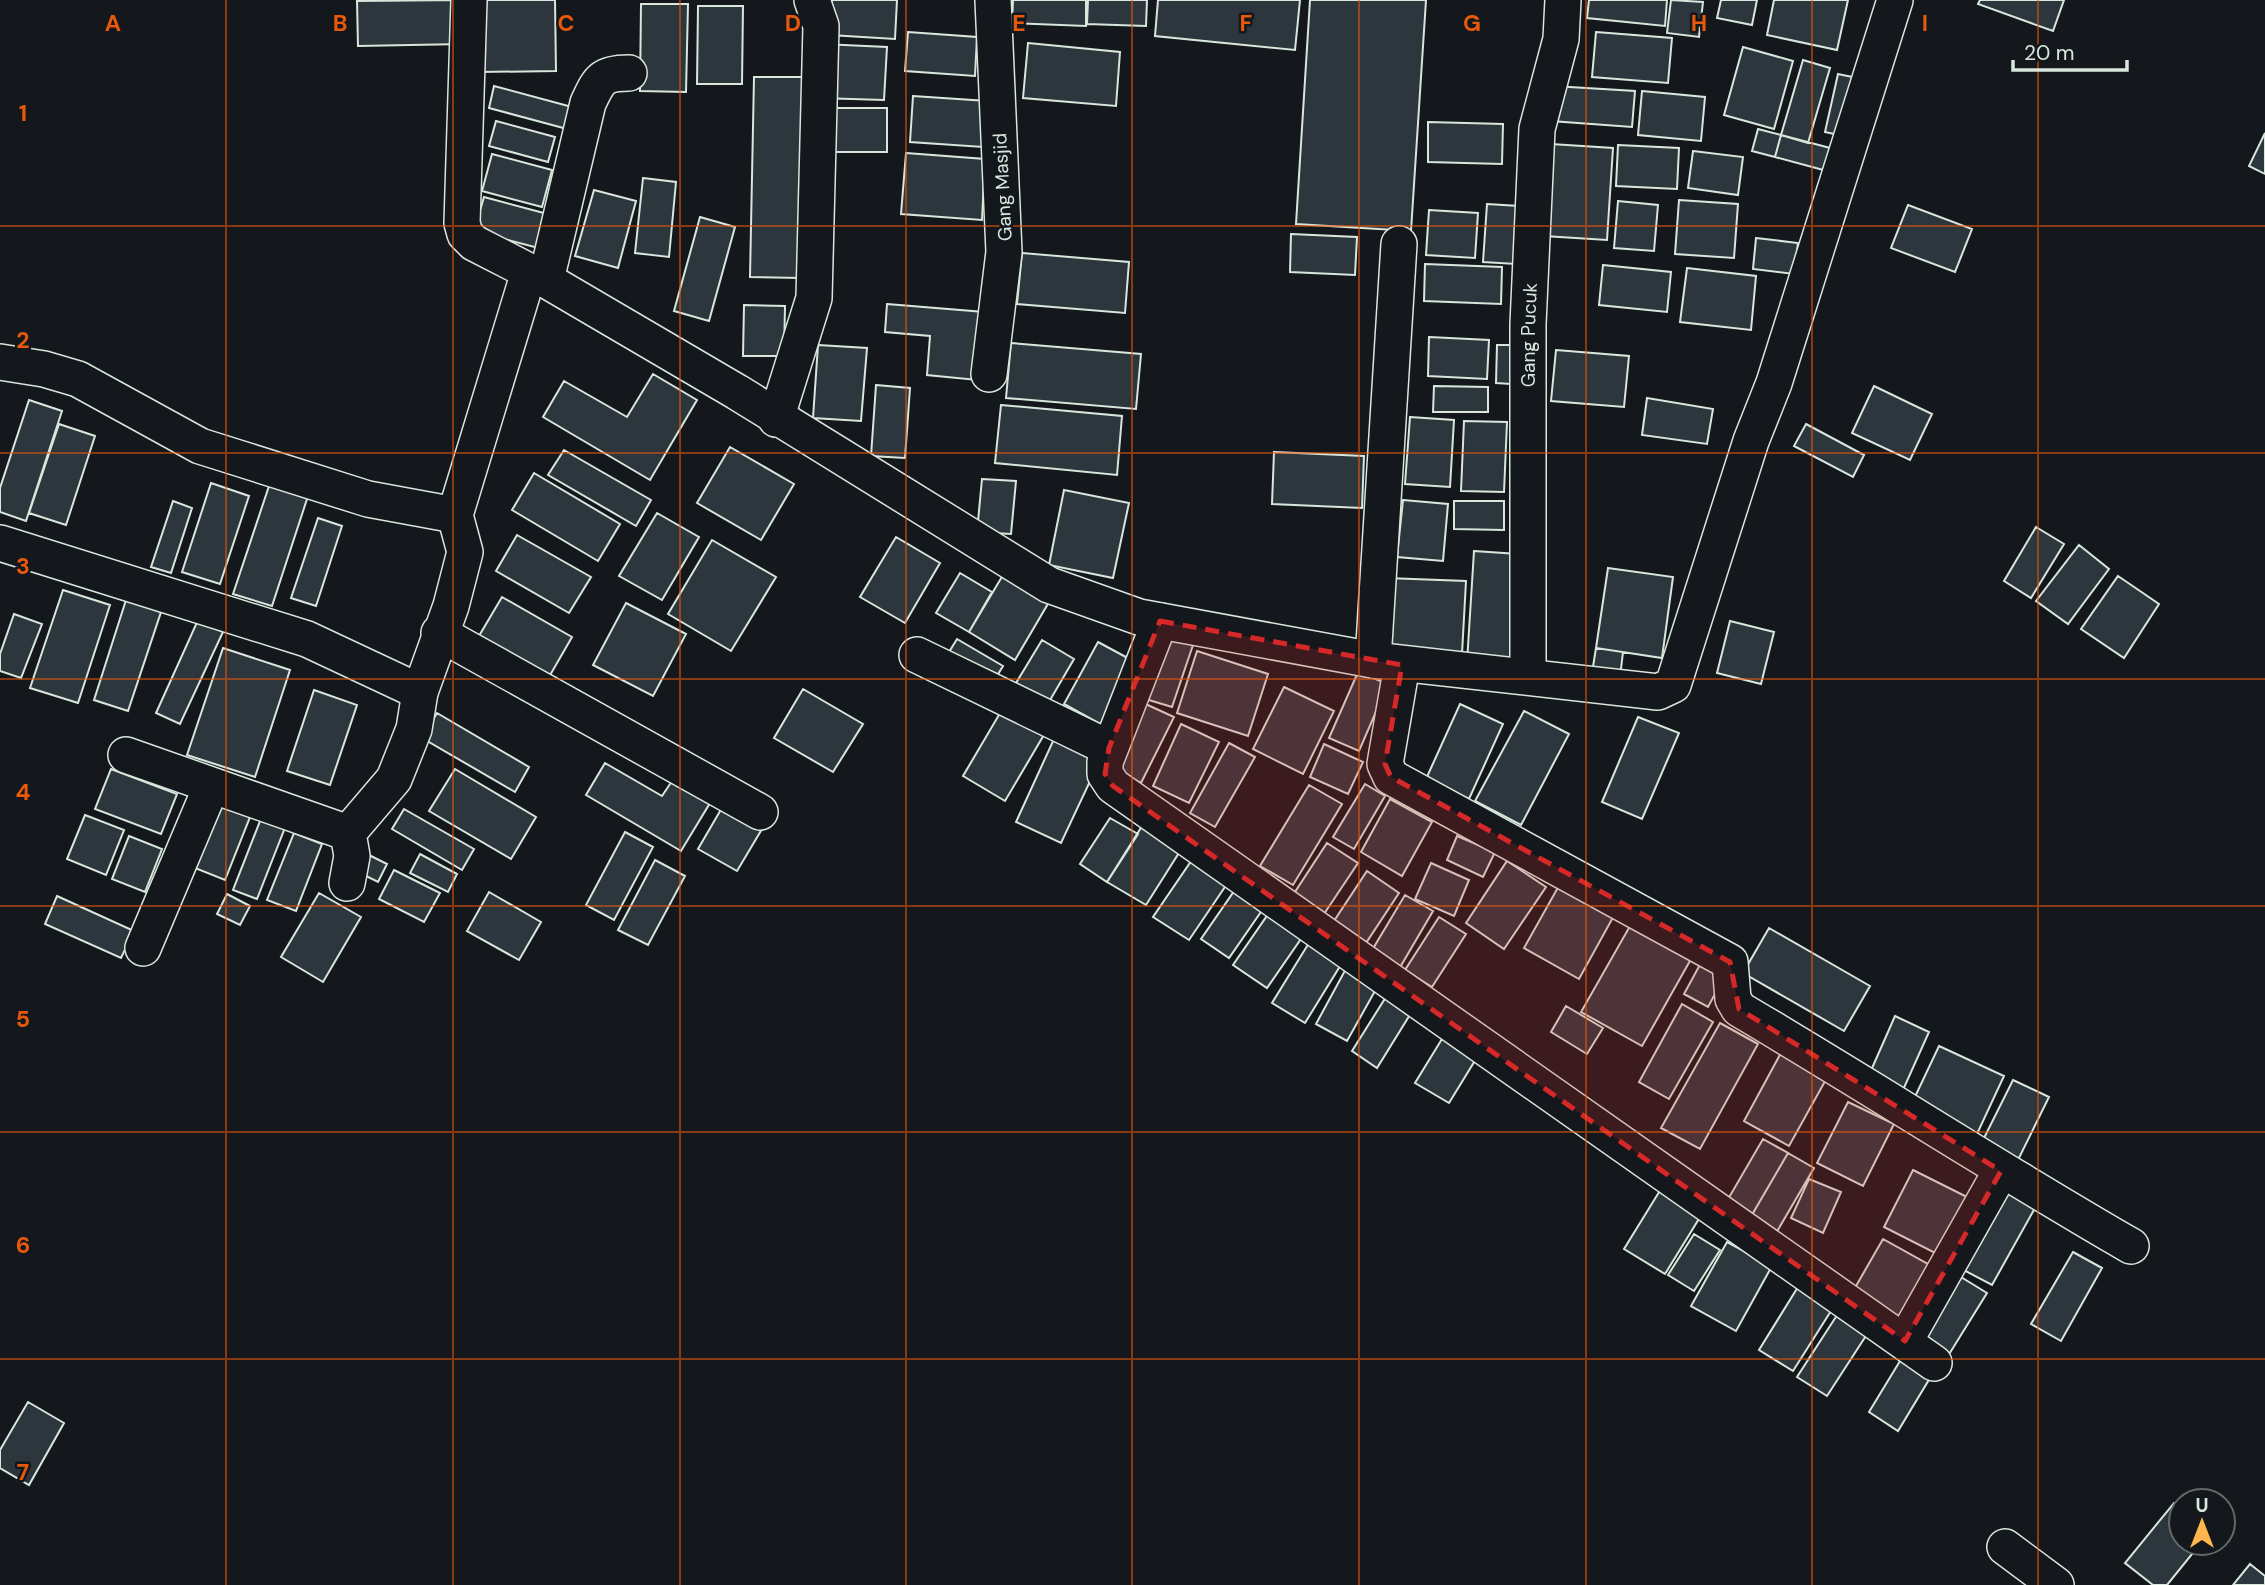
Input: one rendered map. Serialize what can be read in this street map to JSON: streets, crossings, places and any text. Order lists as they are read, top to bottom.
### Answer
{
  "streets": {
    "street": ["Gang Masjid", "Gang Pucuk"]
  },
  "scale_bar": "20 m",
  "north": "top",
  "grid": {
    "columns": [
      "A",
      "B",
      "C",
      "D",
      "E",
      "F",
      "G",
      "H",
      "I"
    ],
    "rows": [
      "1",
      "2",
      "3",
      "4",
      "5",
      "6",
      "7"
    ]
  }
}
